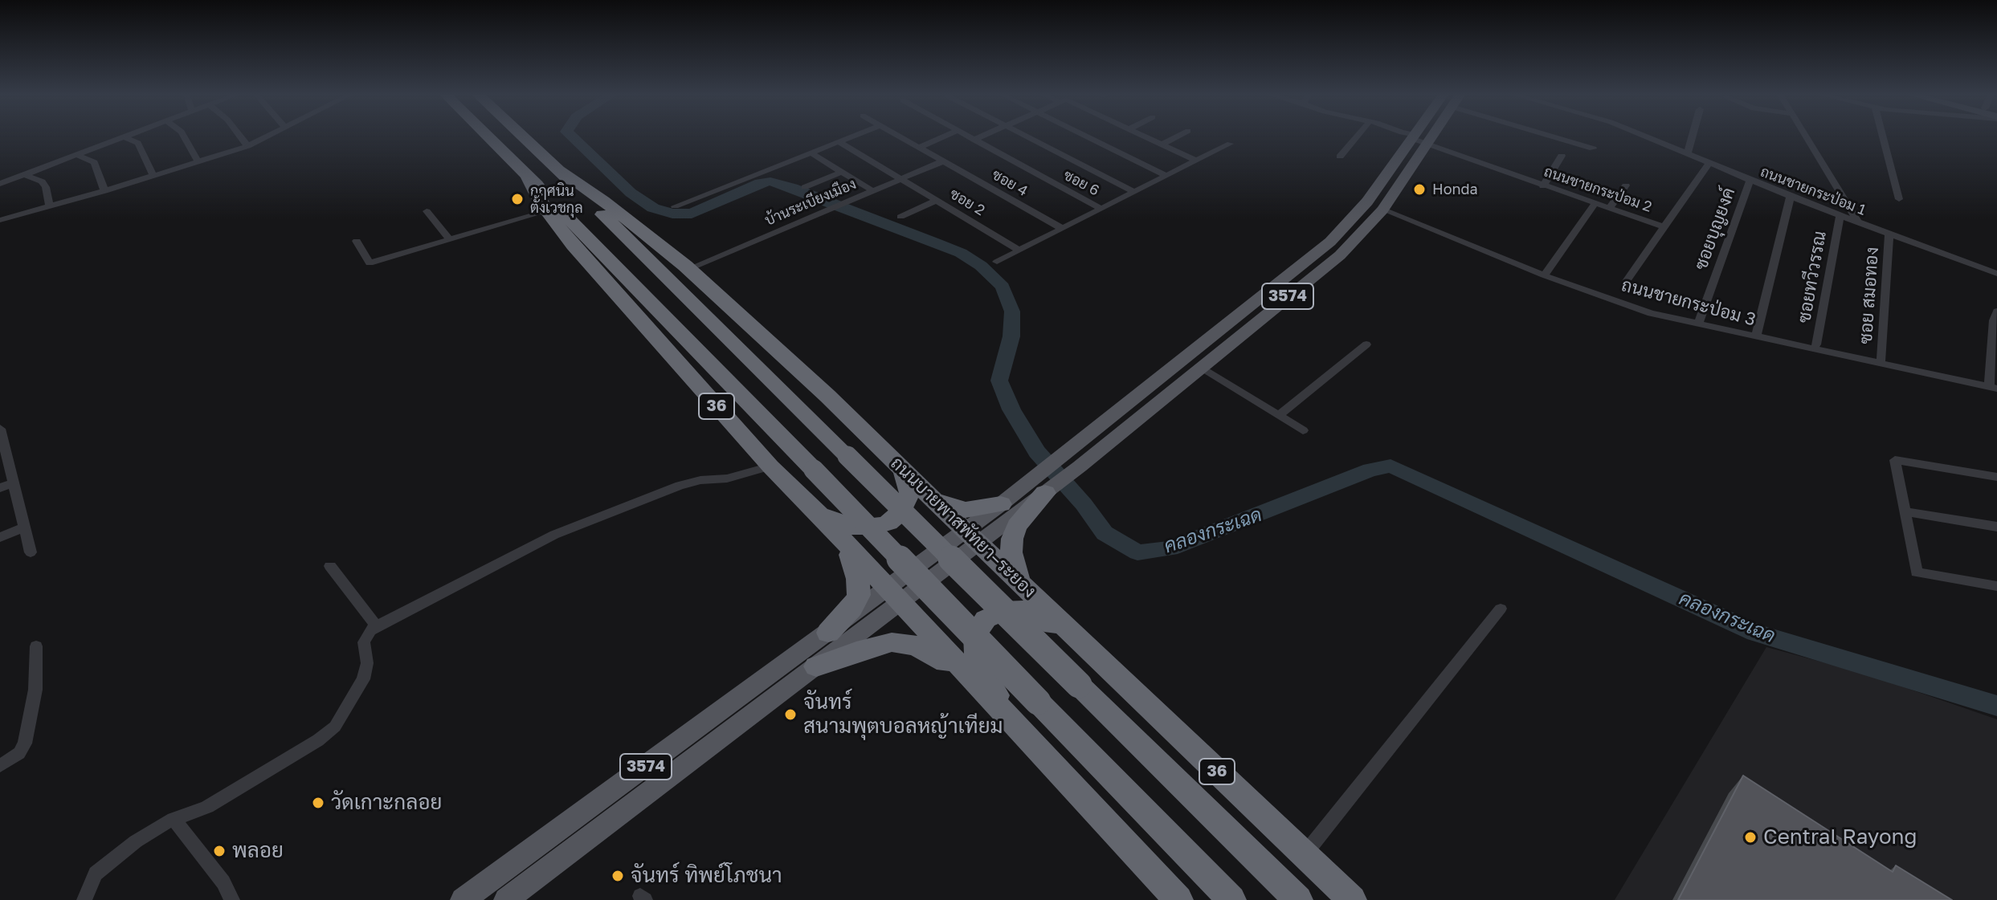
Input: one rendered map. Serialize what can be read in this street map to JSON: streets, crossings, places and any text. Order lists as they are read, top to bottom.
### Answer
{
  "streets": {
    "highway": ["36", "ถนนบายพาสพัทยา–ระยอง"],
    "main road": ["3574"],
    "street": [
      "ซอย 4",
      "ซอย 6",
      "ถนนชายกระป่อม 2",
      "ถนนชายกระป่อม 1",
      "บ้านระเบียงเมือง",
      "ซอย 2",
      "ซอยบุญยงค์",
      "ซอยทวีวรรณ",
      "ซอย สมอทอง",
      "ถนนชายกระป่อม 3"
    ]
  },
  "crossings": [
    ["ซอย 4", "บ้านระเบียงเมือง"],
    ["ถนนชายกระป่อม 2", "ถนนชายกระป่อม 1"],
    ["ถนนชายกระป่อม 2", "3574"],
    ["ถนนชายกระป่อม 1", "ซอยบุญยงค์"],
    ["ถนนชายกระป่อม 1", "ซอยทวีวรรณ"],
    ["ถนนชายกระป่อม 1", "ซอย สมอทอง"],
    ["บ้านระเบียงเมือง", "ซอย 2"],
    ["บ้านระเบียงเมือง", "ถนนบายพาสพัทยา–ระยอง"],
    ["ซอยบุญยงค์", "ถนนชายกระป่อม 3"],
    ["3574", "ถนนชายกระป่อม 3"],
    ["3574", "36"],
    ["3574", "ถนนบายพาสพัทยา–ระยอง"]
  ],
  "water": ["คลองกระเฉด"],
  "places": [
    "Honda",
    "กฤศนิน ตั้งเวชกุล",
    "จันทร์ สนามพุตบอลหญ้าเทียม",
    "วัดเกาะกลอย",
    "Central Rayong",
    "พลอย",
    "จันทร์ ทิพย์โภชนา"
  ]
}
